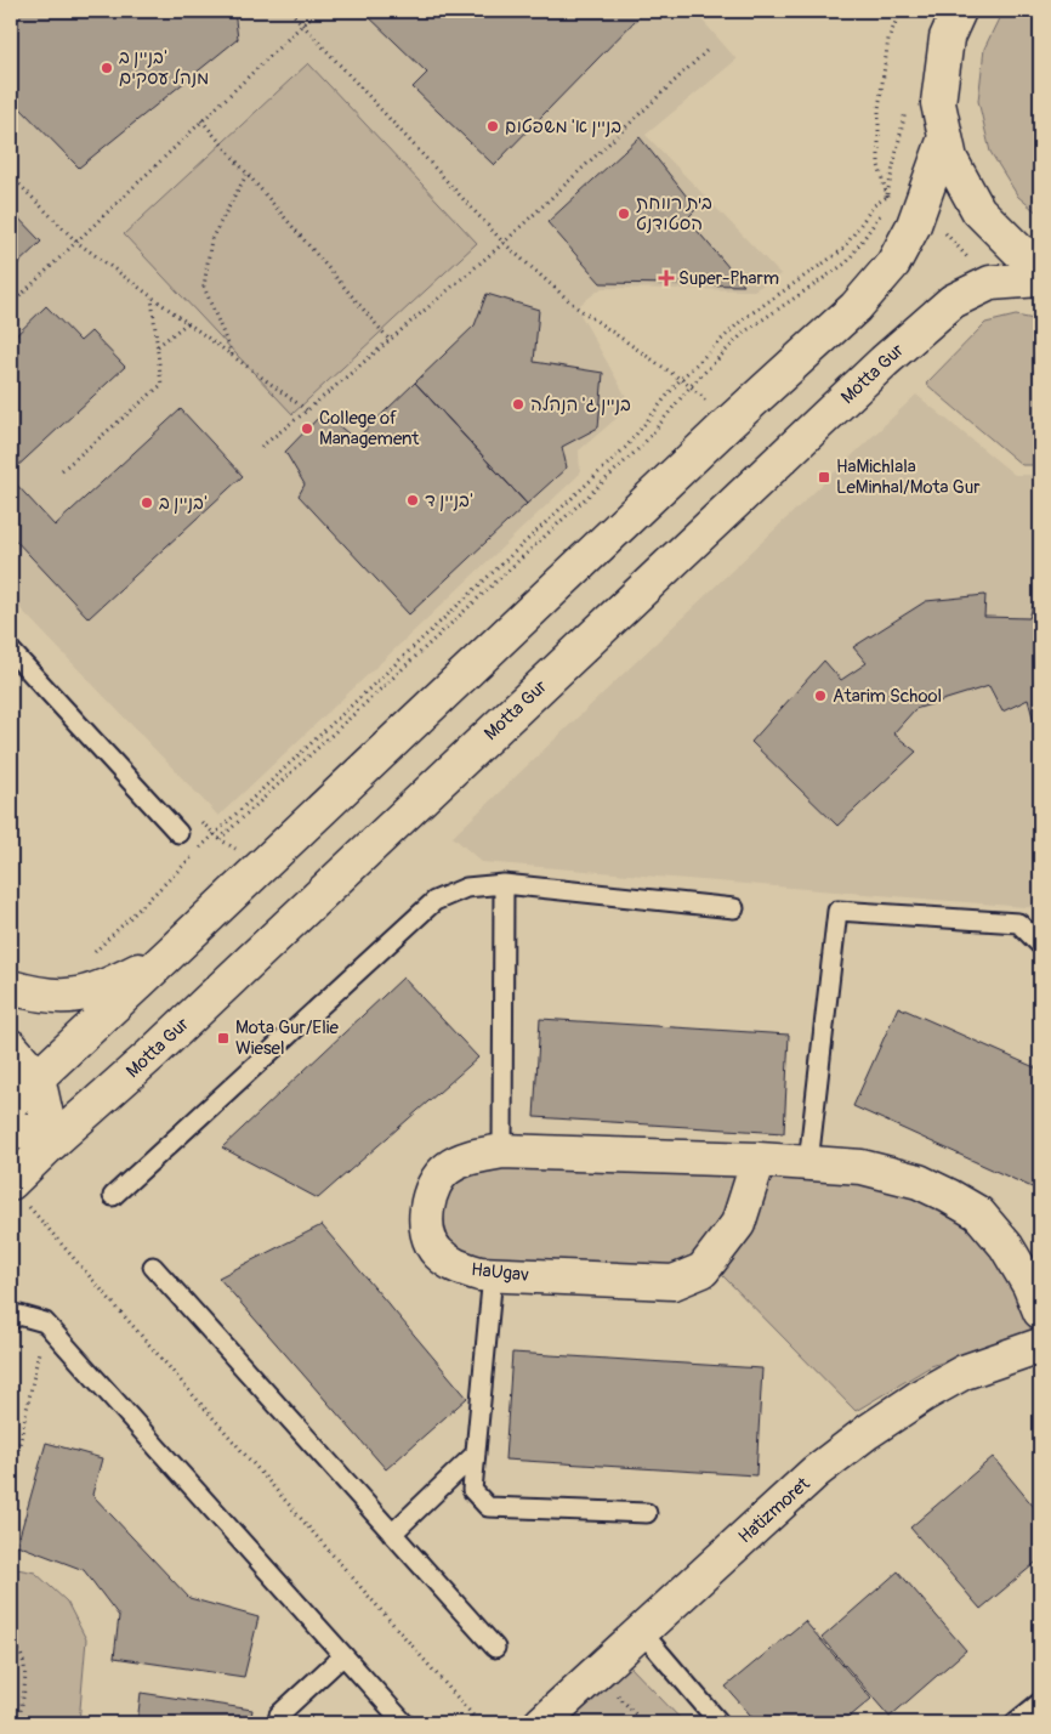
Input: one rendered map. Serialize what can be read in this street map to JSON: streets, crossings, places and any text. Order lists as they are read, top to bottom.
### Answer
{
  "streets": {
    "main road": ["Motta Gur", "HaUgav", "Hatizmoret"]
  },
  "places": {
    "other": [
      "בניין ב' מנהל עסקים",
      "בניין א' משפטום",
      "בית רווחת הסטודנט",
      "בניין ג' הנהלה",
      "College of Management",
      "בניין ד'",
      "בניין ב'",
      "Atarim School"
    ],
    "health": ["Super-Pharm"],
    "transit": ["HaMichlala LeMinhal/Mota Gur", "Mota Gur/Elie Wiesel"]
  }
}
